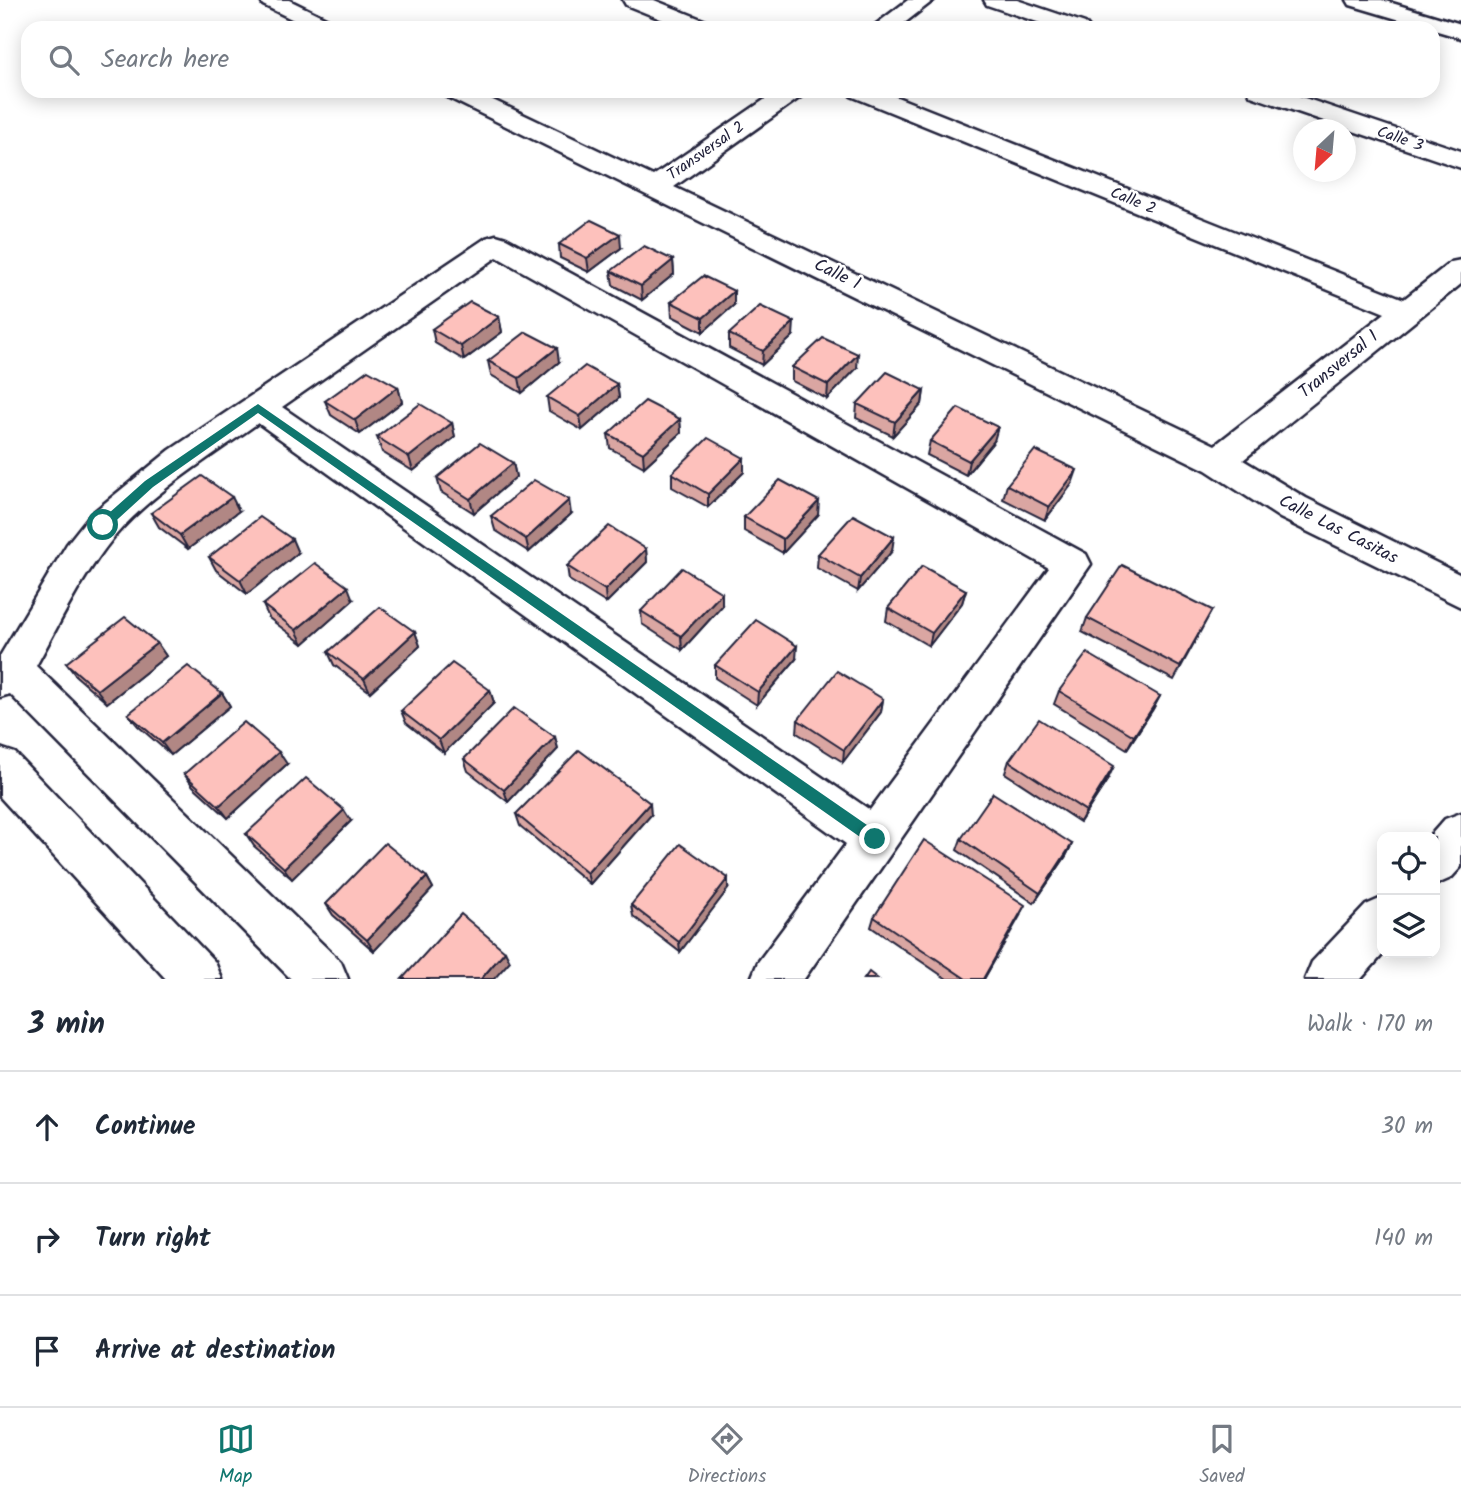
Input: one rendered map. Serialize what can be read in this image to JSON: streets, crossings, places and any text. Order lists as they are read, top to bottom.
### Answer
{
  "streets": {
    "street": [
      "Calle 3",
      "Transversal 2",
      "Calle 2",
      "Calle 1",
      "Transversal 1",
      "Calle Las Casitas"
    ]
  },
  "crossings": [
    ["Transversal 2", "Calle 1"],
    ["Calle 2", "Transversal 1"],
    ["Calle 1", "Transversal 1"],
    ["Calle 1", "Calle Las Casitas"],
    ["Transversal 1", "Calle Las Casitas"]
  ],
  "north": "bottom left",
  "page": {
    "search": "Search here",
    "heading": ["3 min", "Walk · 170 m"],
    "list": [
      ["Continue", "30 m"],
      ["Turn right", "140 m"],
      "Arrive at destination"
    ],
    "nav": ["Map", "Directions", "Saved"]
  }
}
